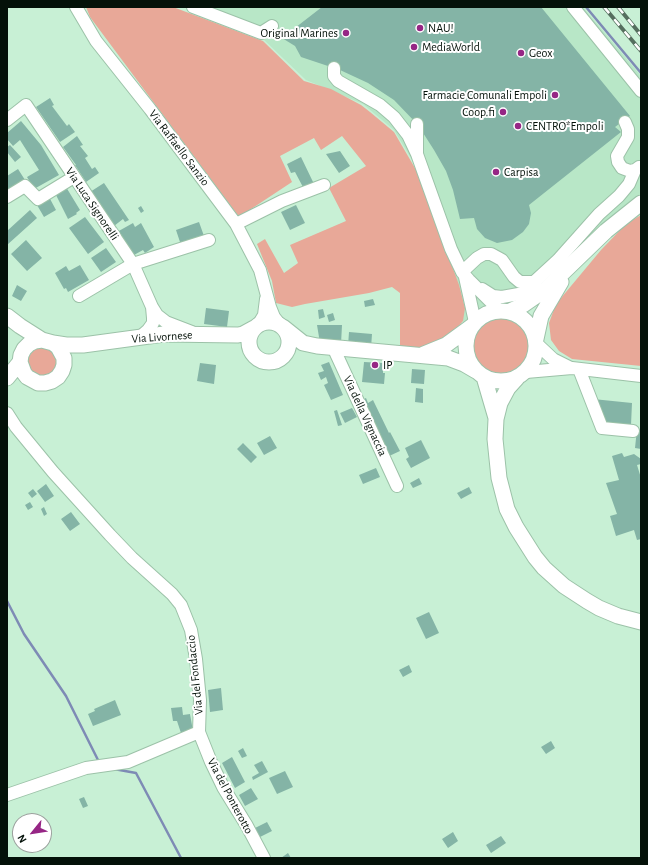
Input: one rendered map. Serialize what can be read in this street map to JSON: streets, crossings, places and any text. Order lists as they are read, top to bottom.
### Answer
{
  "streets": {
    "main road": ["Via Livornese"],
    "street": [
      "Via Raffaello Sanzio",
      "Via Luca Signorelli",
      "Via della Vignaccia",
      "Via del Fondaccio",
      "Via del Ponterotto"
    ]
  },
  "crossings": [
    ["Via Raffaello Sanzio", "Via Livornese"],
    ["Via Livornese", "Via della Vignaccia"],
    ["Via del Fondaccio", "Via del Ponterotto"]
  ],
  "places": [
    "NAU!",
    "Original Marines",
    "MediaWorld",
    "Geox",
    "Farmacie Comunali Empoli",
    "Coop.fi",
    "CENTRO*Empoli",
    "Carpisa",
    "IP"
  ],
  "north": "bottom left"
}
